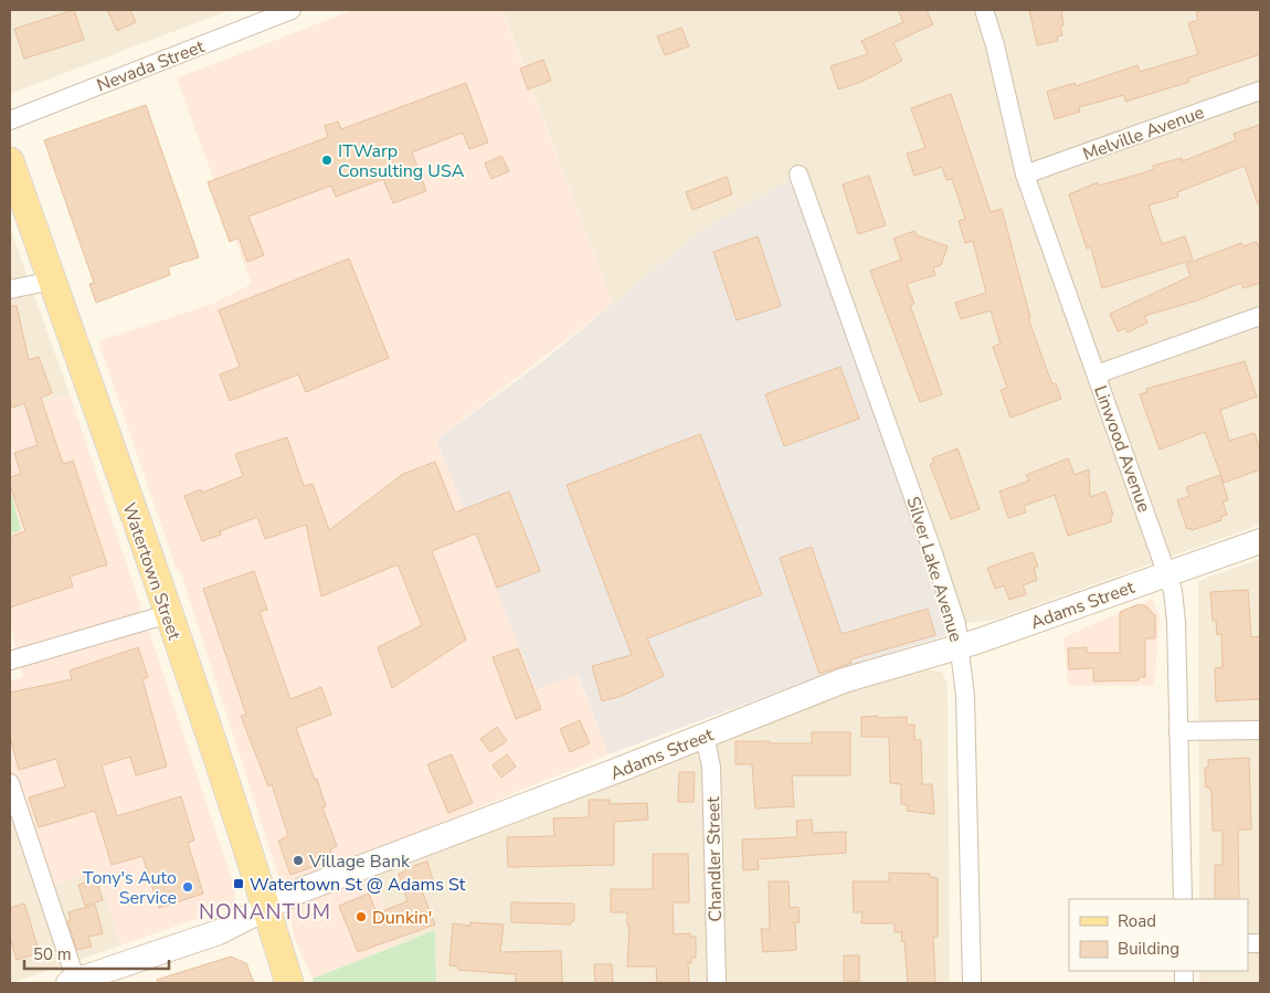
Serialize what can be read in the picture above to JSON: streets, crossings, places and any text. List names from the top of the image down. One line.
{"streets":{"main road":["Watertown Street"],"street":["Nevada Street","Melville Avenue","Linwood Avenue","Silver Lake Avenue","Adams Street","Chandler Street"]},"crossings":[["Melville Avenue","Linwood Avenue"],["Linwood Avenue","Adams Street"],["Silver Lake Avenue","Adams Street"],["Watertown Street","Adams Street"],["Adams Street","Chandler Street"]],"districts":["NONANTUM"],"places":{"other":["ITWarp Consulting USA","Village Bank","Tony's Auto Service","Dunkin'"],"transit":["Watertown St @ Adams St"]},"legend":["Road","Building"],"scale_bar":"50 m"}
